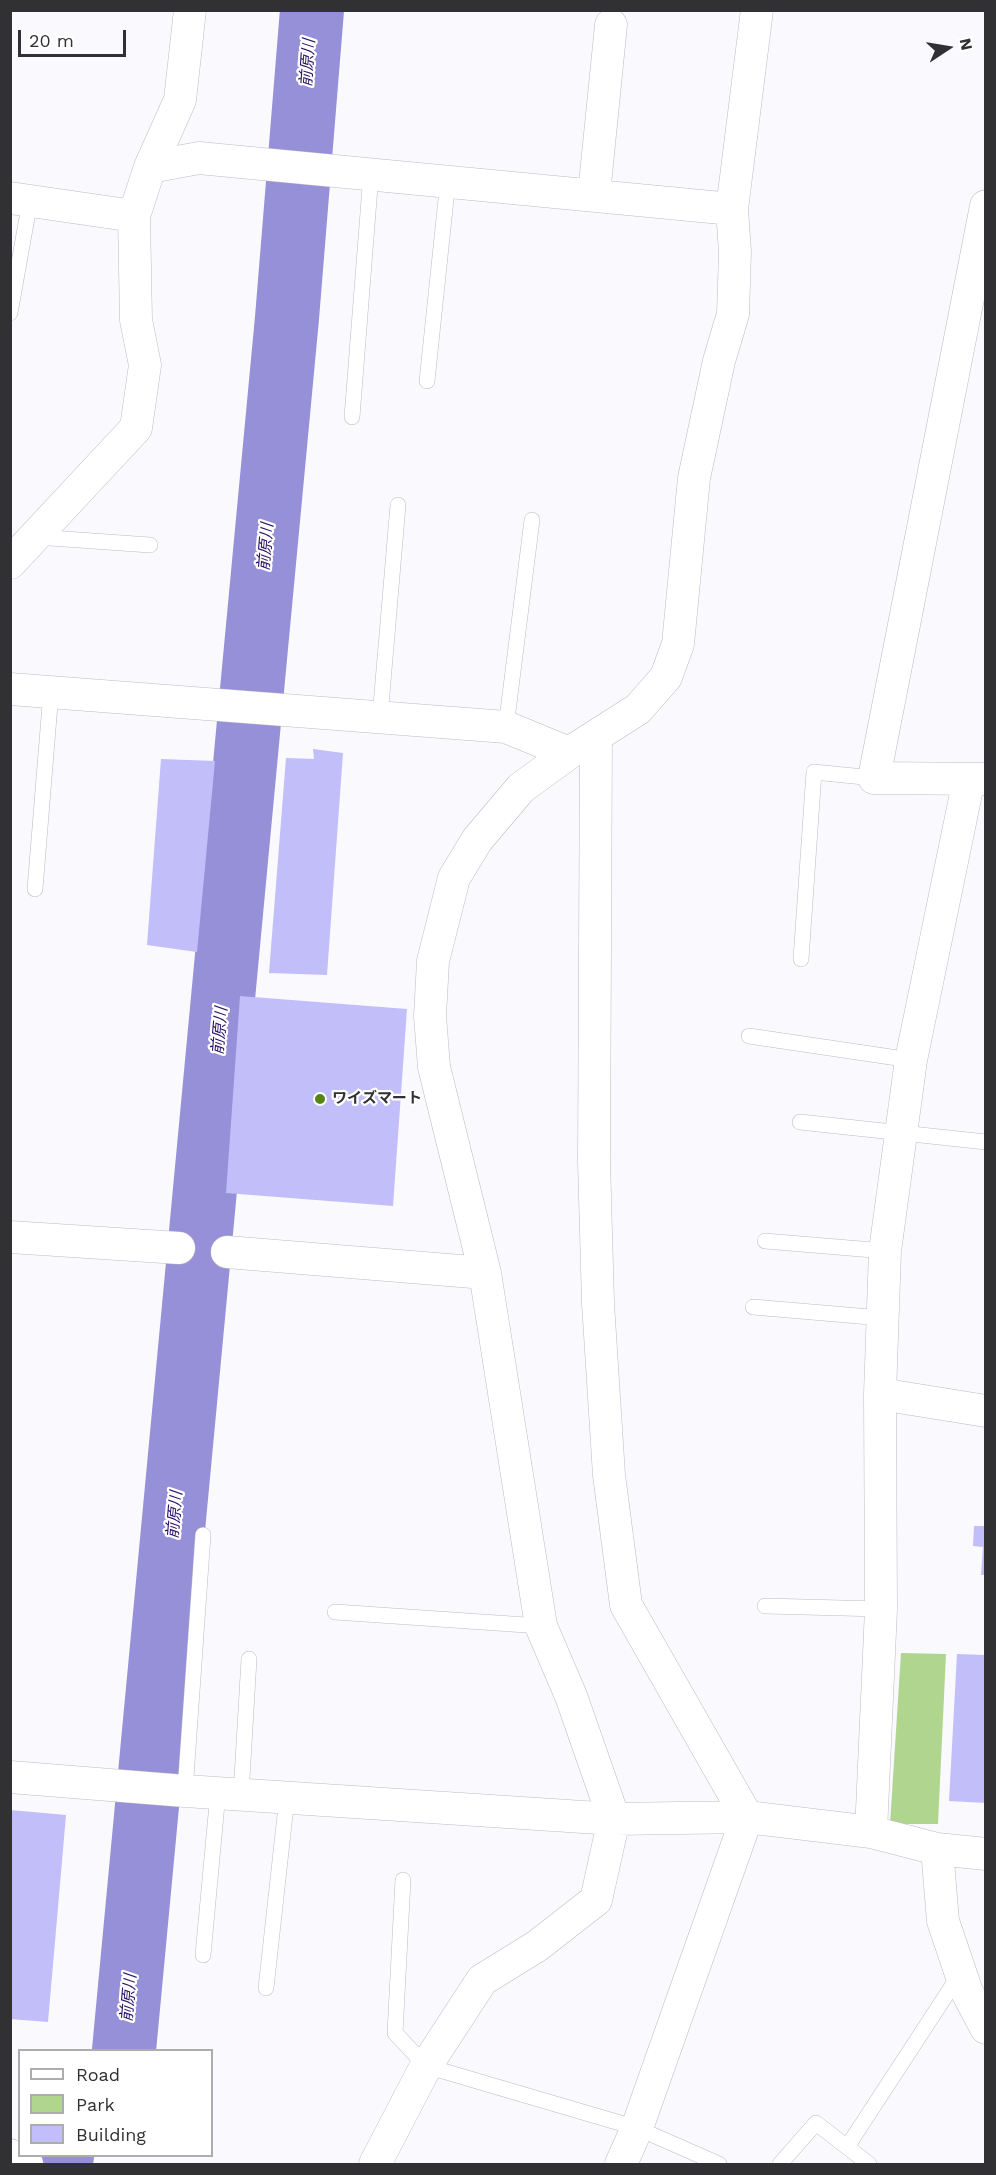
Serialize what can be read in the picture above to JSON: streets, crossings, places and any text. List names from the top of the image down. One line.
{"water":["前原川"],"places":["ワイズマート"],"legend":["Road","Park","Building"],"scale_bar":"20 m","north":"right"}
